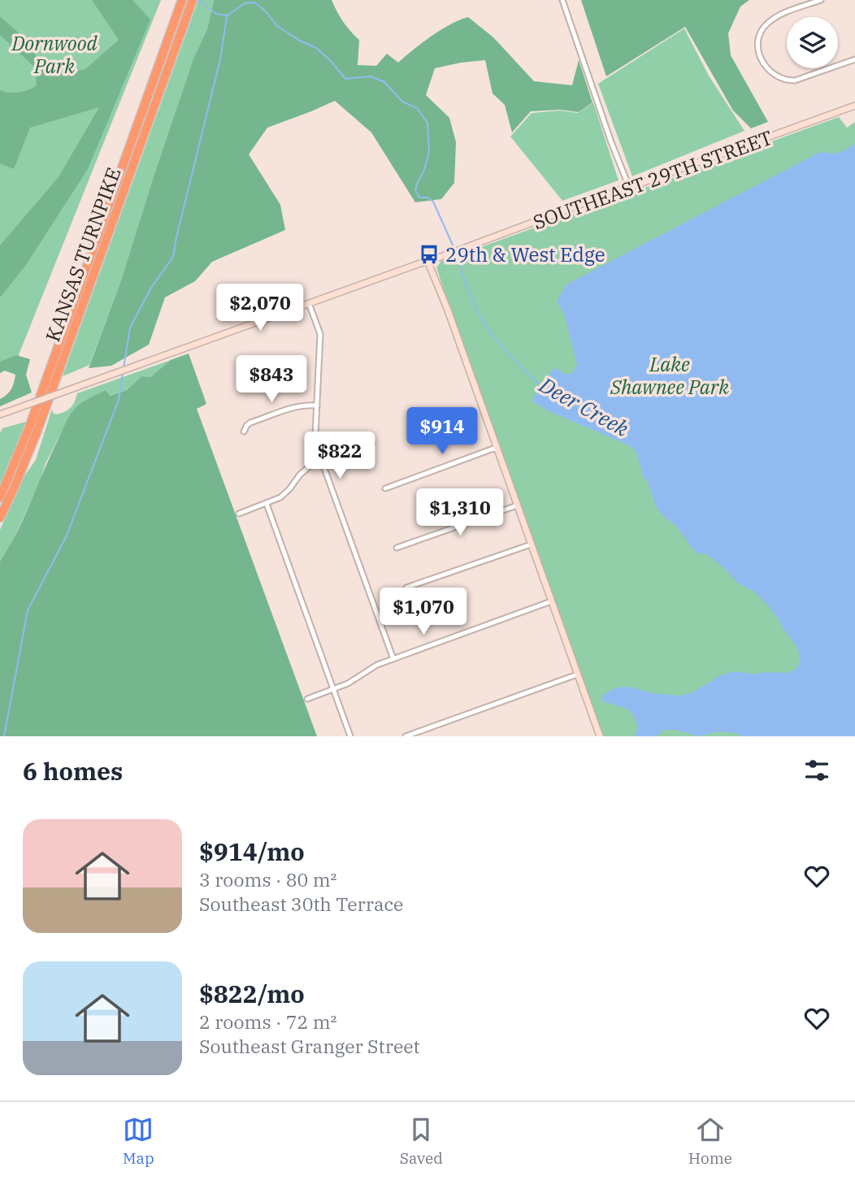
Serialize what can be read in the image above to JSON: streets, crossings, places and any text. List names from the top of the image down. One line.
{"streets":{"highway":["KANSAS TURNPIKE"],"main road":["SOUTHEAST 29TH STREET"]},"water":["Deer Creek"],"parks":["Dornwood Park","Lake Shawnee Park"],"places":{"bus stop":["29th & West Edge"]},"page":{"price":["$2,070","$843","$914","$822","$1,310","$1,070"],"heading":"6 homes","list":[{"name":"$914/mo","note":"3 rooms · 80 m² · Southeast 30th Terrace"},{"name":"$822/mo","note":"2 rooms · 72 m² · Southeast Granger Street"}],"tabs":["Map","Saved","Home"]}}
